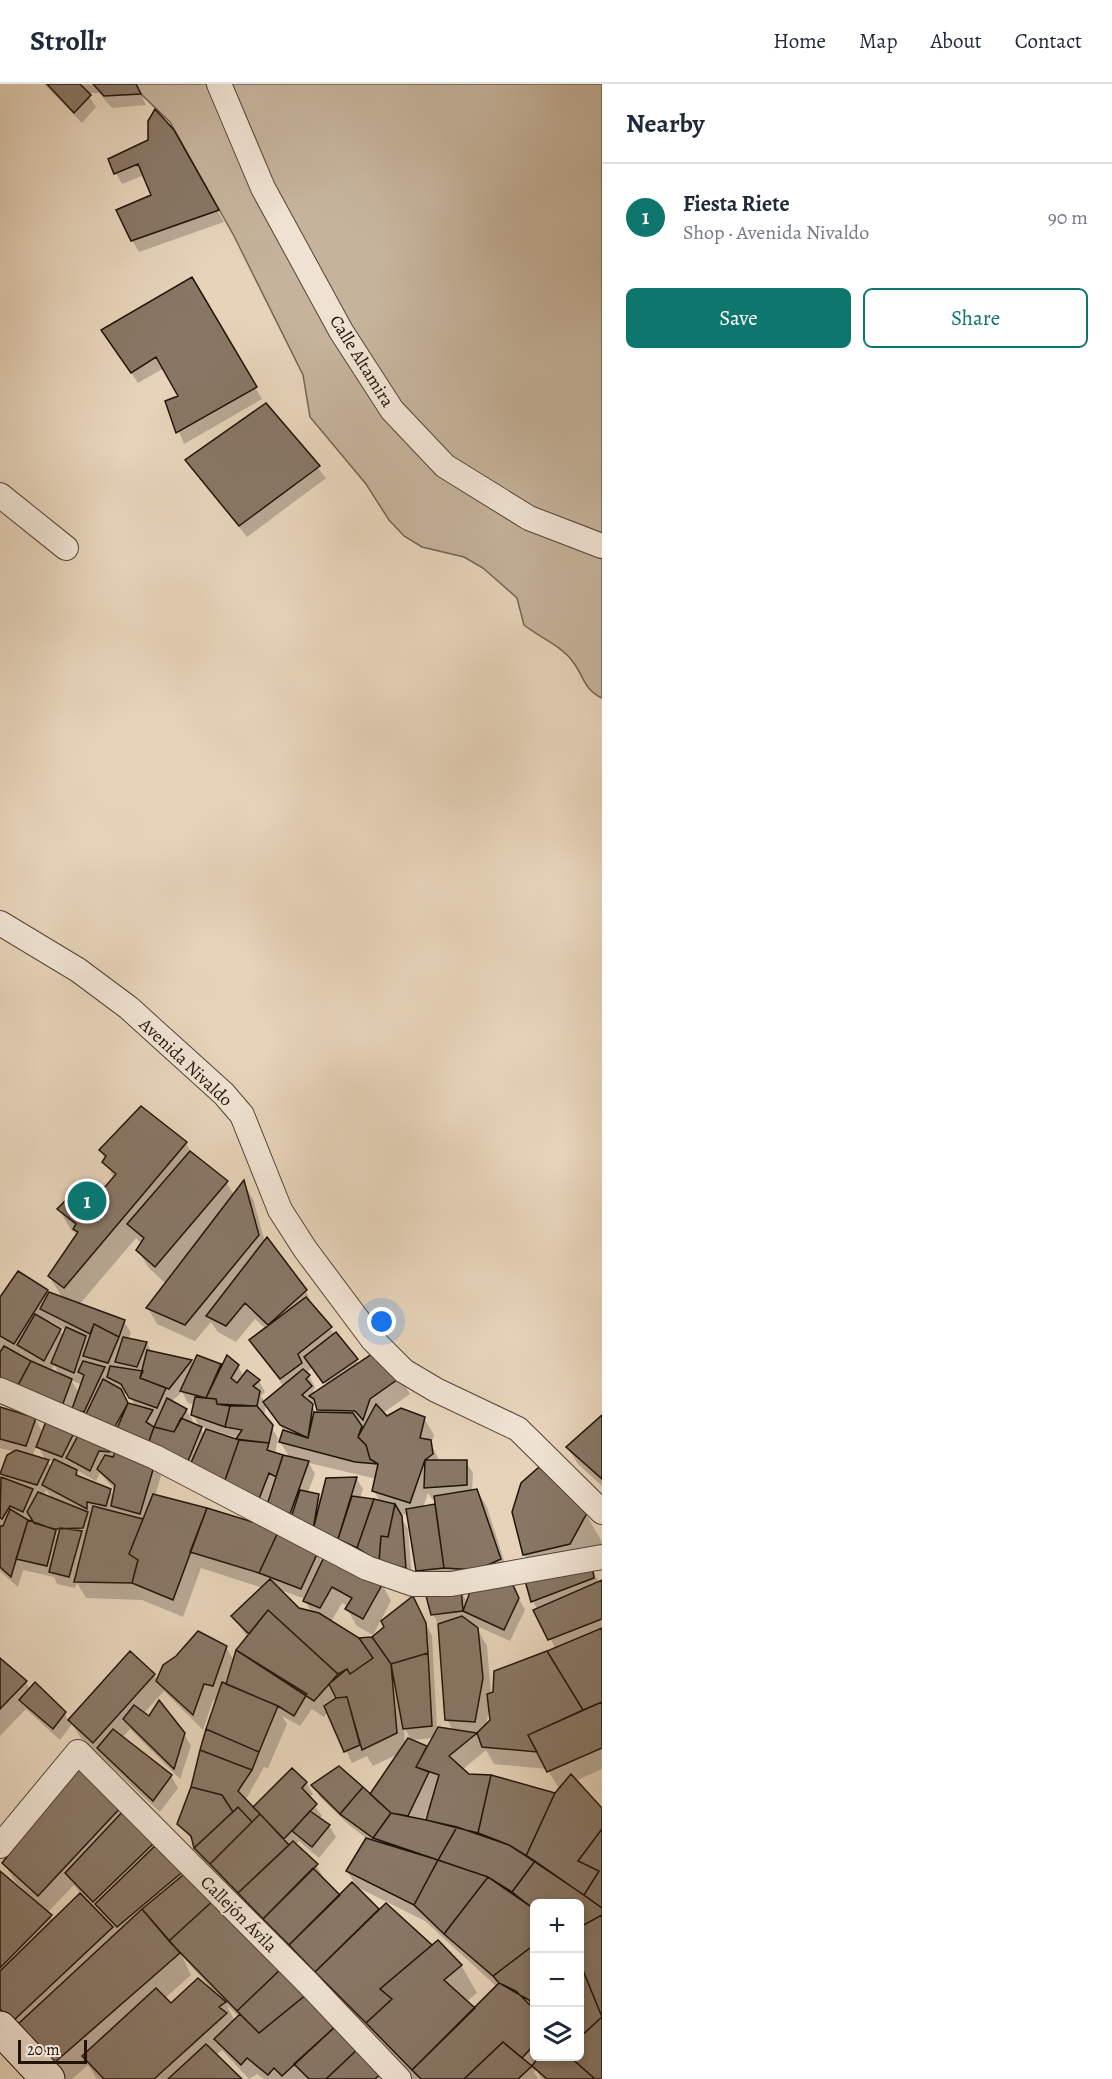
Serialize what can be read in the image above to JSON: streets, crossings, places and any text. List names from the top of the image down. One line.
{"streets":{"street":["Calle Altamira","Avenida Nivaldo","Callejón Ávila"]},"scale_bar":"20 m","page":{"header":"Strollr","nav":["Home","Map","About","Contact"],"heading":"Nearby","list":[{"mark":"1","name":"Fiesta Riete","note":"Shop · Avenida Nivaldo","value":"90 m"}],"buttons":["Save","Share"],"pins":"1","map_buttons":["+","−"],"scale":"20 m"}}
